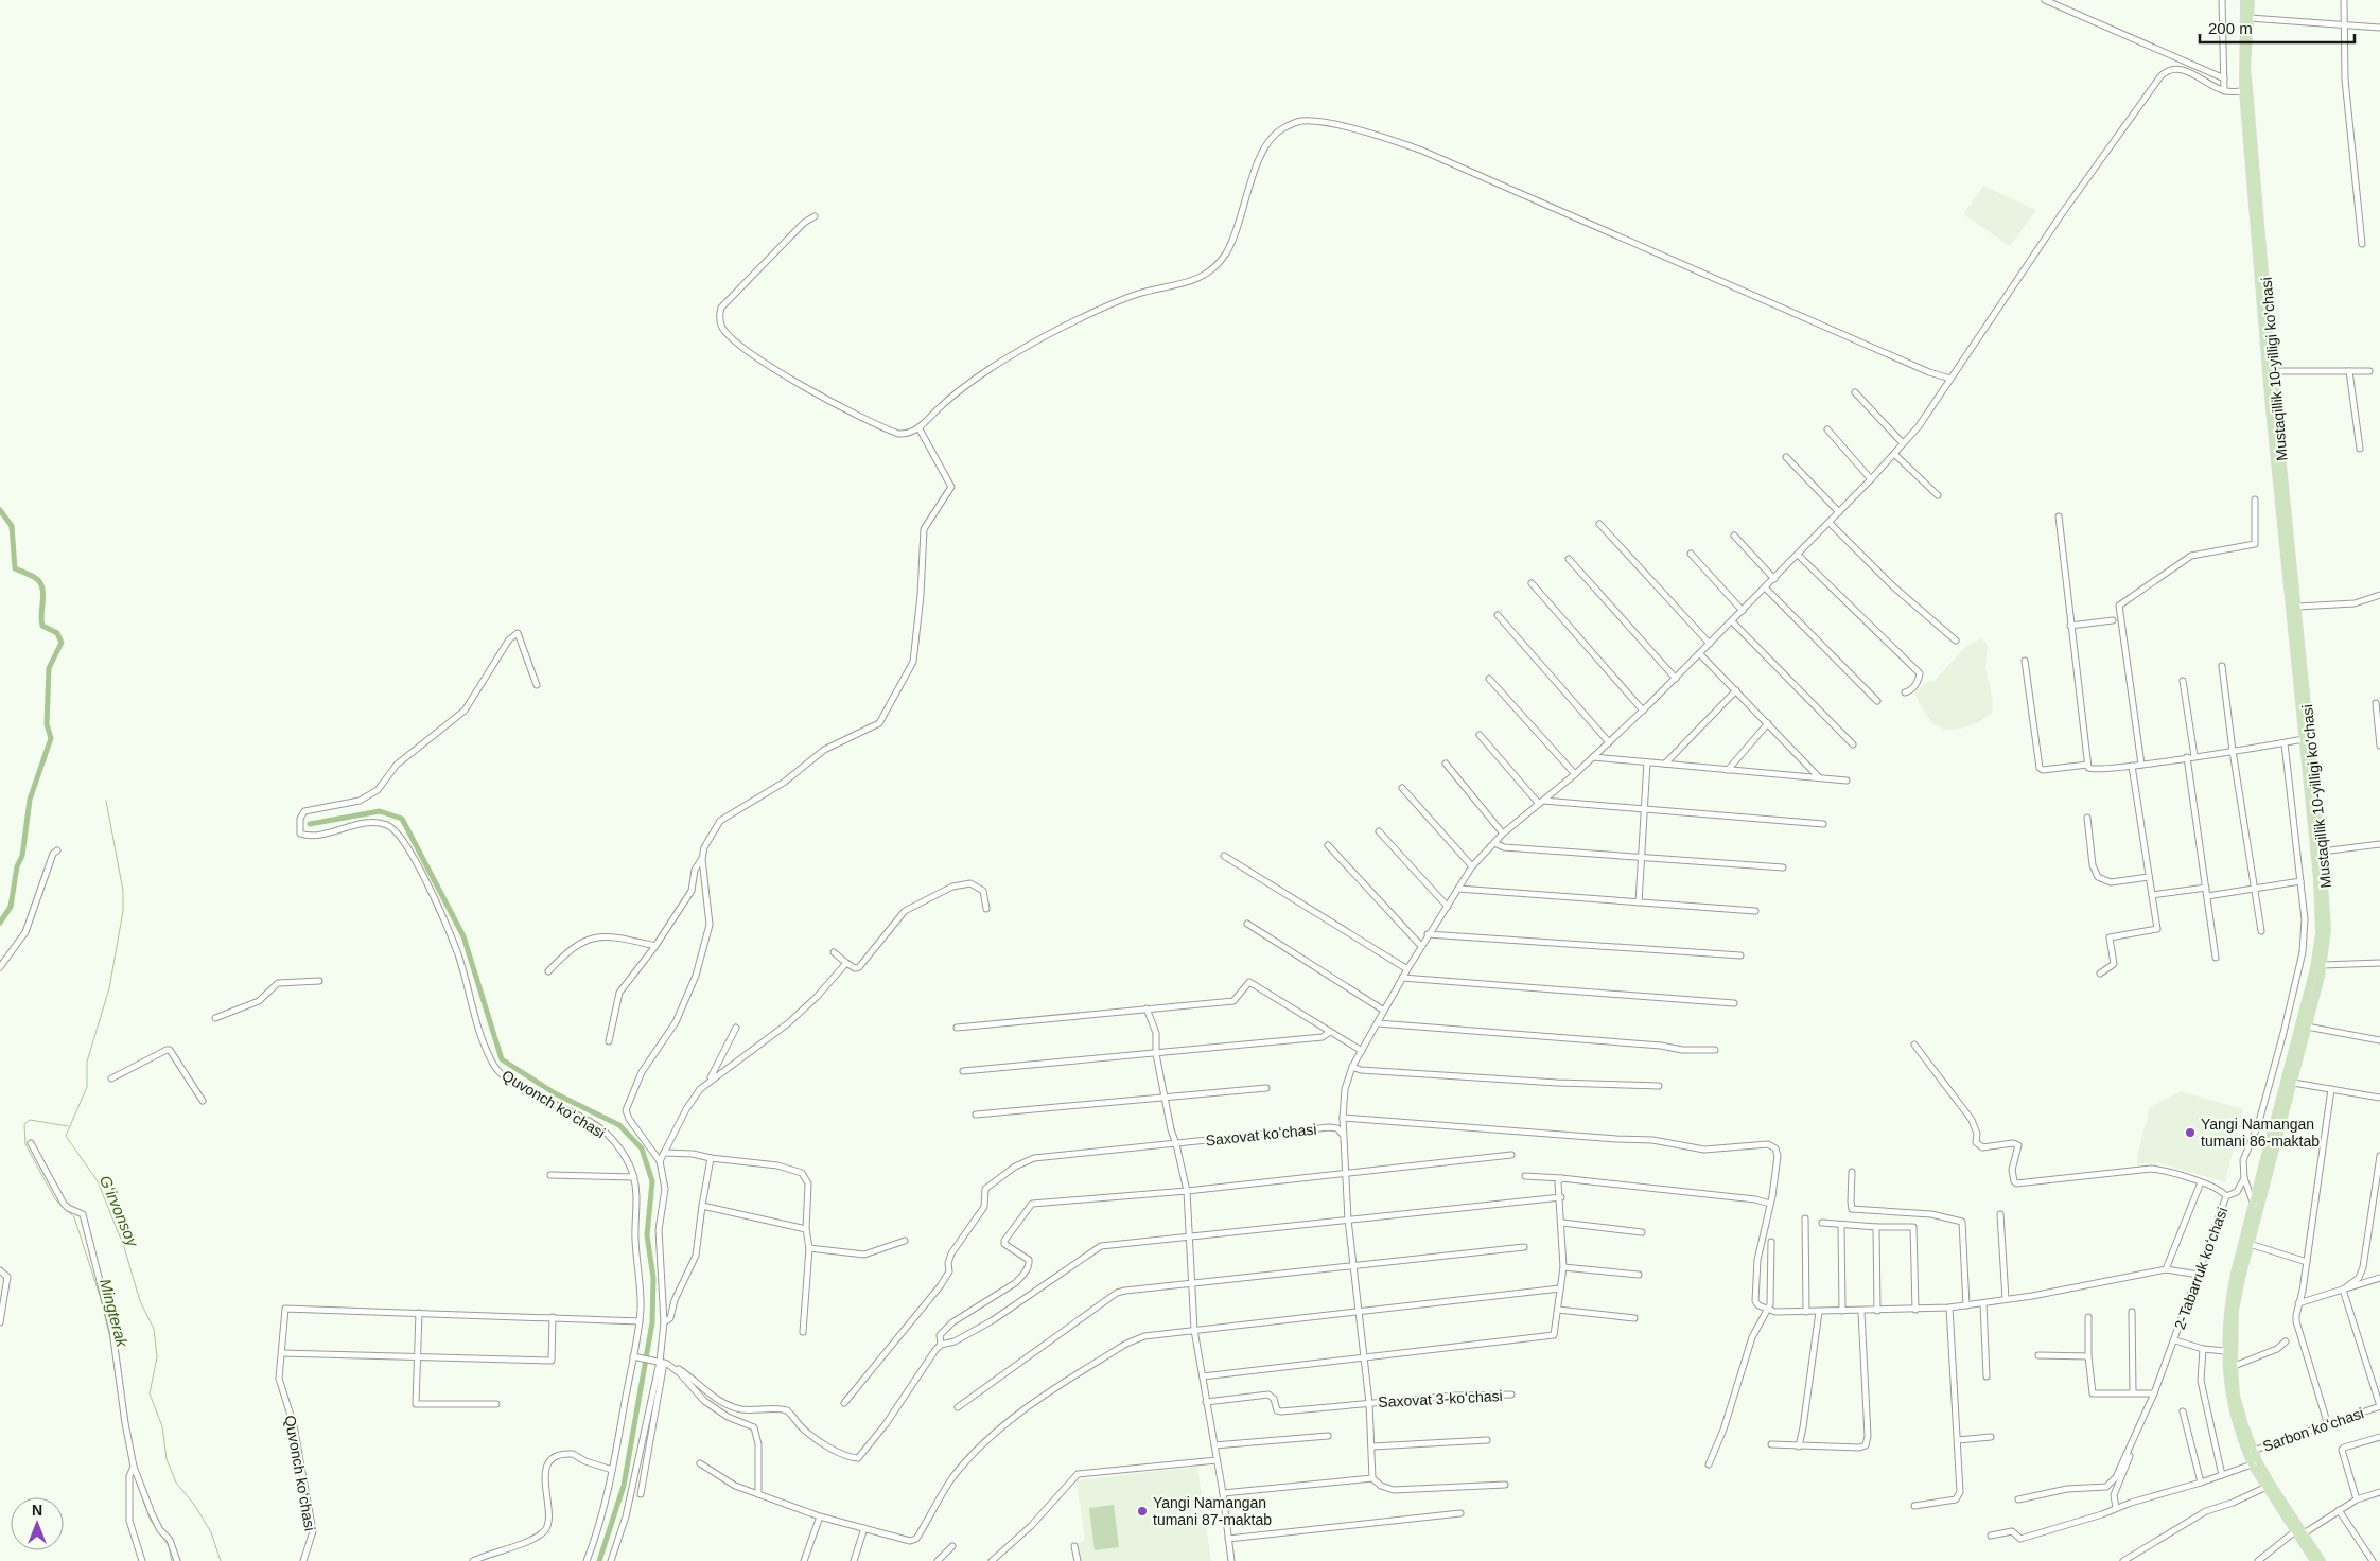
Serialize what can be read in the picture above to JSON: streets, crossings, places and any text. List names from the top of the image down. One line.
{"streets":{"main road":["Mustaqillik 10-yilligi ko'chasi"],"street":["Quvonch koʻchasi","Saxovat koʻchasi","2-Tabarruk koʻchasi","Saxovat 3-koʻchasi","Sarbon koʻchasi"]},"crossings":[["Mustaqillik 10-yilligi ko'chasi","2-Tabarruk koʻchasi"],["Mustaqillik 10-yilligi ko'chasi","Sarbon koʻchasi"]],"water":["G‘irvonsoy","Mingterak"],"places":["Yangi Namangan tumani 86-maktab","Yangi Namangan tumani 87-maktab"],"scale_bar":"200 m","north":"top"}
